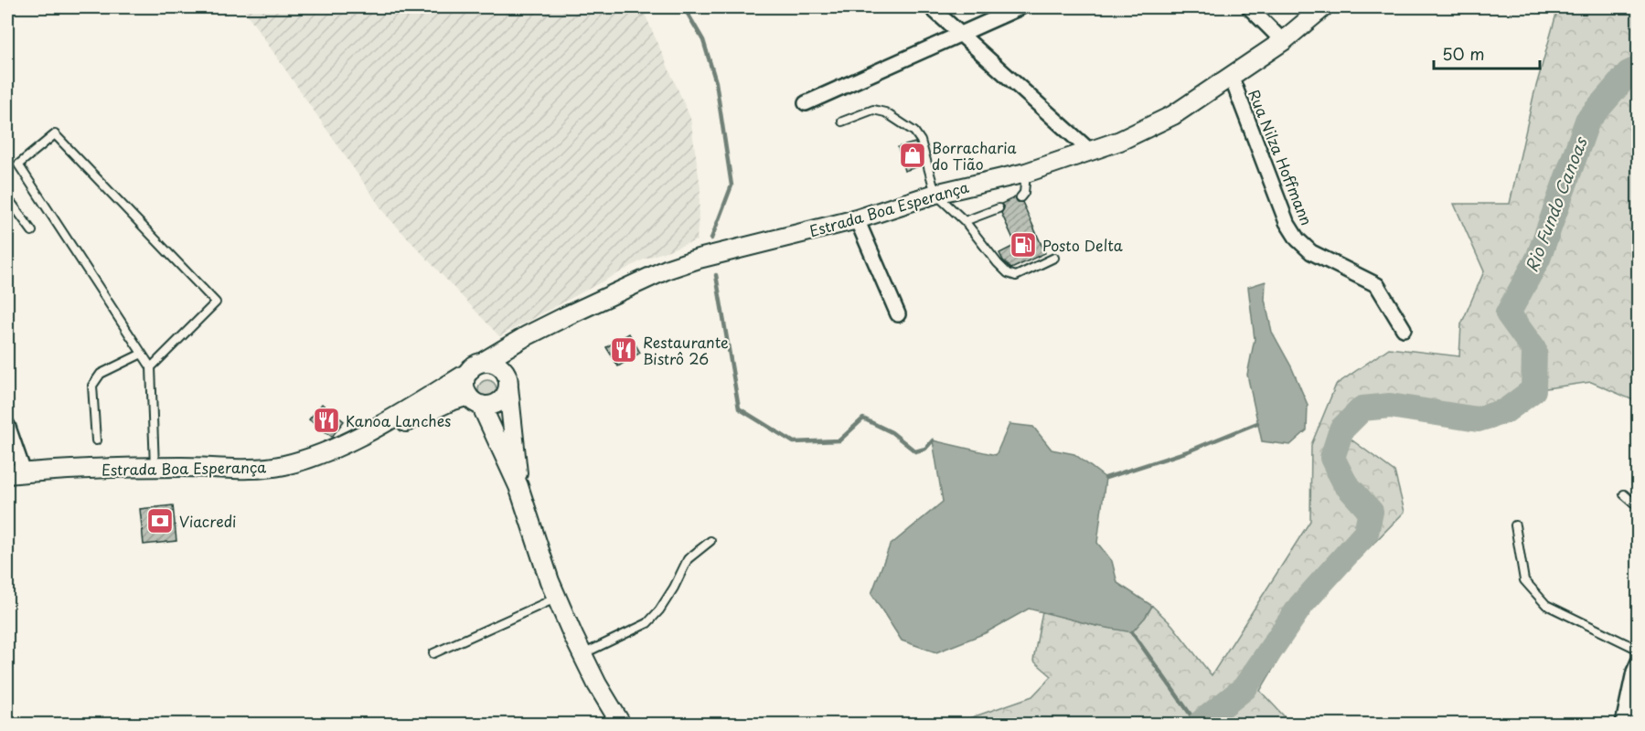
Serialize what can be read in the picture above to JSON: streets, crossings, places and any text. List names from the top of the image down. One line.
{"streets":{"street":["Rua Nilza Hoffmann","Estrada Boa Esperança"]},"crossings":[["Rua Nilza Hoffmann","Estrada Boa Esperança"]],"water":["Rio Fundo Canoas"],"places":{"shop":["Borracharia do Tião"],"fuel station":["Posto Delta"],"restaurant":["Restaurante Bistrô 26","Kanoa Lanches"],"bank":["Viacredi"]},"scale_bar":"50 m"}
